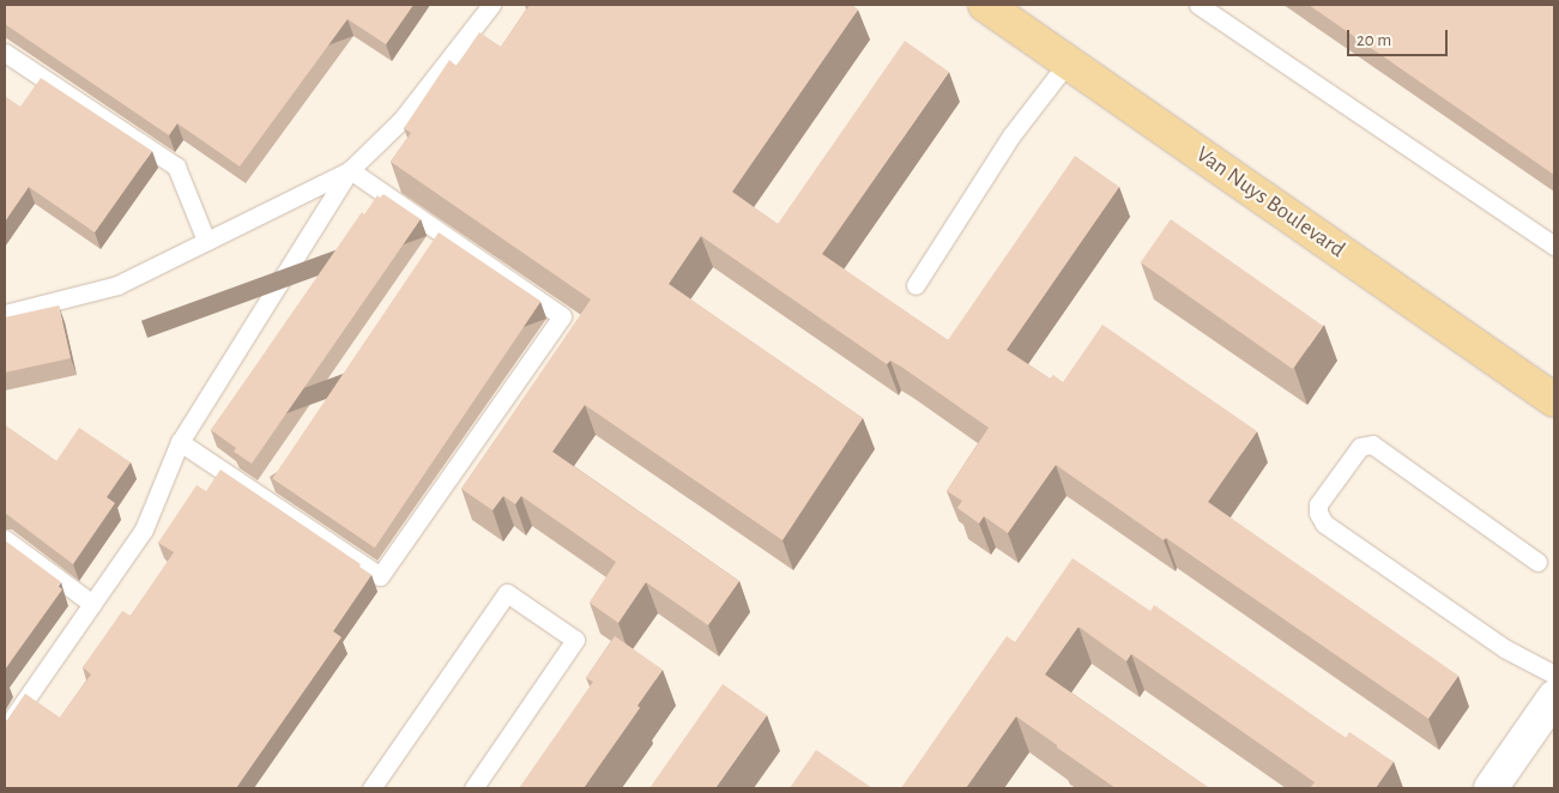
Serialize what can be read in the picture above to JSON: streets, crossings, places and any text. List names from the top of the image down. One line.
{"streets":{"main road":["Van Nuys Boulevard"]},"scale_bar":"20 m"}
